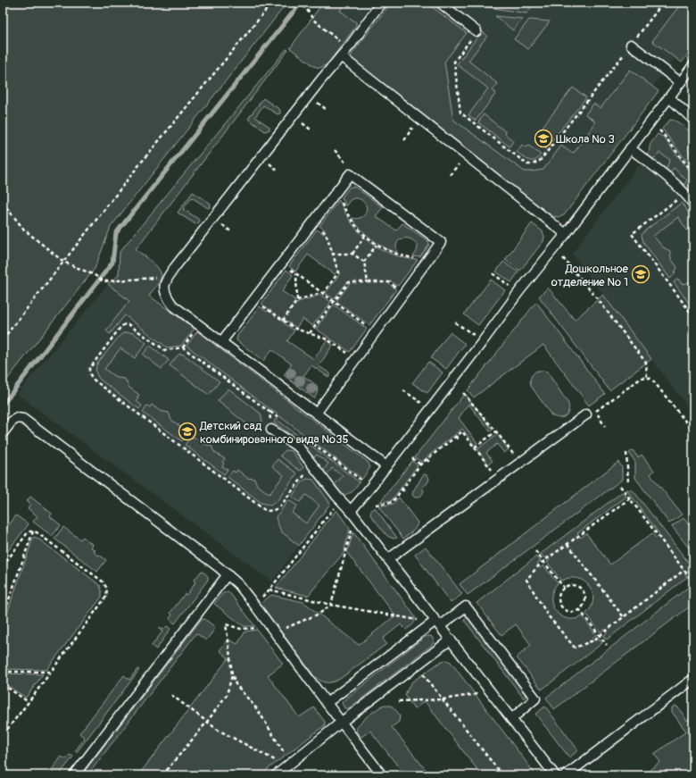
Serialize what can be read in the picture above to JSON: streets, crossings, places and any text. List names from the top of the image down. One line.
{"places":{"school or university":["Школа № 3","Дошкольное отделение № 1","Детский сад комбинированного вида №35"]}}
